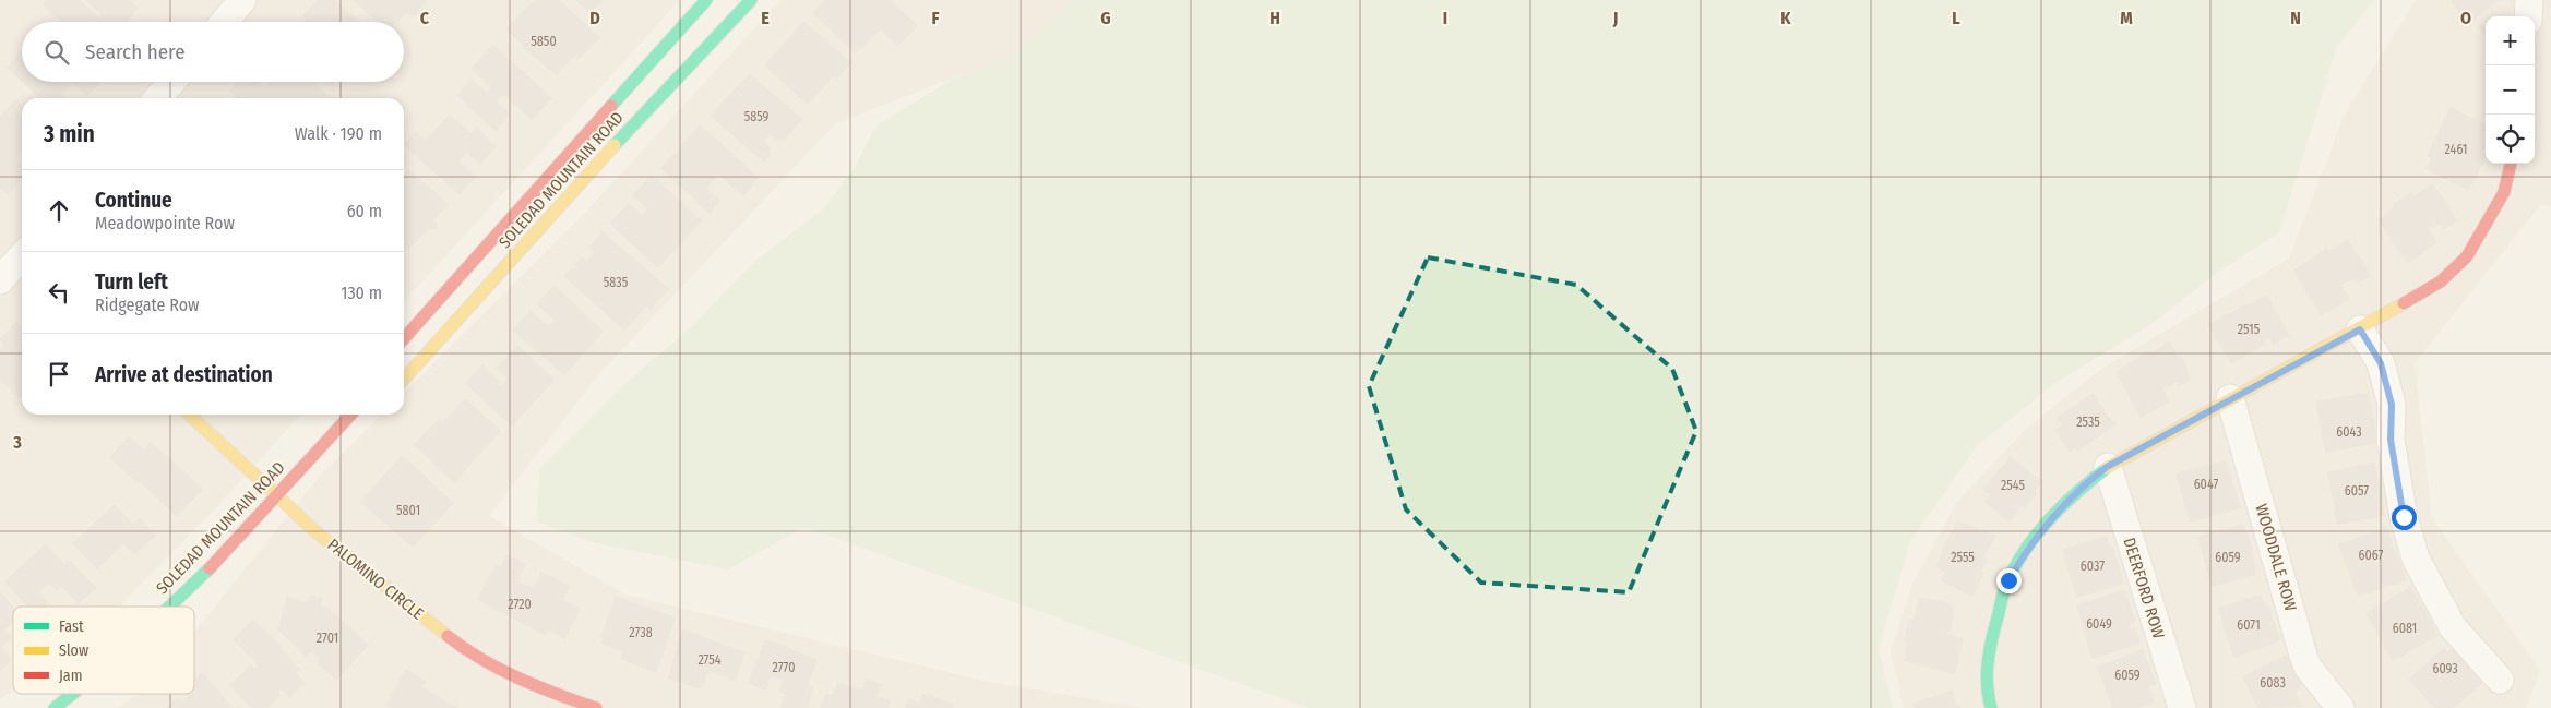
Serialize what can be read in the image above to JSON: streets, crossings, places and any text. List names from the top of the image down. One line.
{"streets":{"main road":["SOLEDAD MOUNTAIN ROAD","PALOMINO CIRCLE"],"street":["WOODDALE ROW","DEERFORD ROW"]},"crossings":[["SOLEDAD MOUNTAIN ROAD","PALOMINO CIRCLE"]],"house_numbers":["5850","5859","2461","5835","2515","2535","6043","6047","2545","6057","5801","6067","2555","6059","6037","2720","6049","6071","6081","2738","2701","2754","2770","6093","6059","6083"],"legend":["Fast","Slow","Jam"],"page":{"map_buttons":["+","−"],"search":"Search here","heading":["3 min","Walk · 190 m"],"list":[["Continue","Meadowpointe Row","60 m"],["Turn left","Ridgegate Row","130 m"],"Arrive at destination"]},"grid":{"columns":["C","D","E","F","G","H","I","J","K","L","M","N","O"],"rows":["3"]}}
